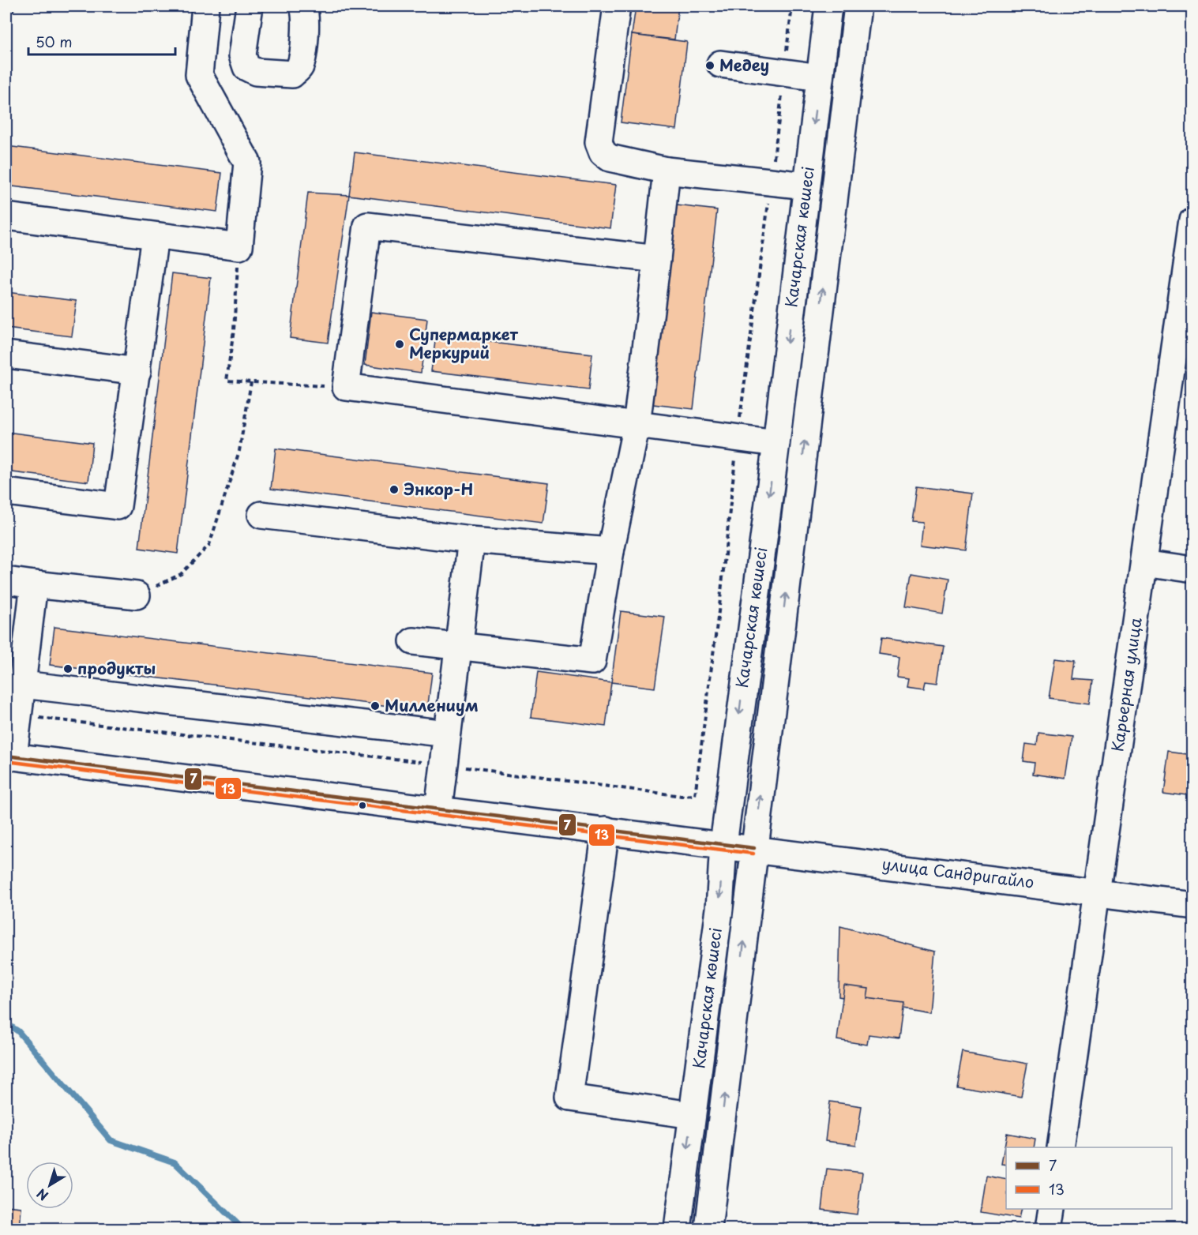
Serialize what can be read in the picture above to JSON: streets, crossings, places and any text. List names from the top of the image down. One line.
{"streets":{"main road":["Качарская көшесі","Карьерная улица","улица Сандригайло"]},"crossings":[["Качарская көшесі","улица Сандригайло"],["Карьерная улица","улица Сандригайло"]],"places":["Медеу","Супермаркет Меркурий","Энкор-Н","продукты","Миллениум"],"lines":["transit line 7","transit line 13"],"legend":["7","13"],"scale_bar":"50 m","north":"bottom left"}
